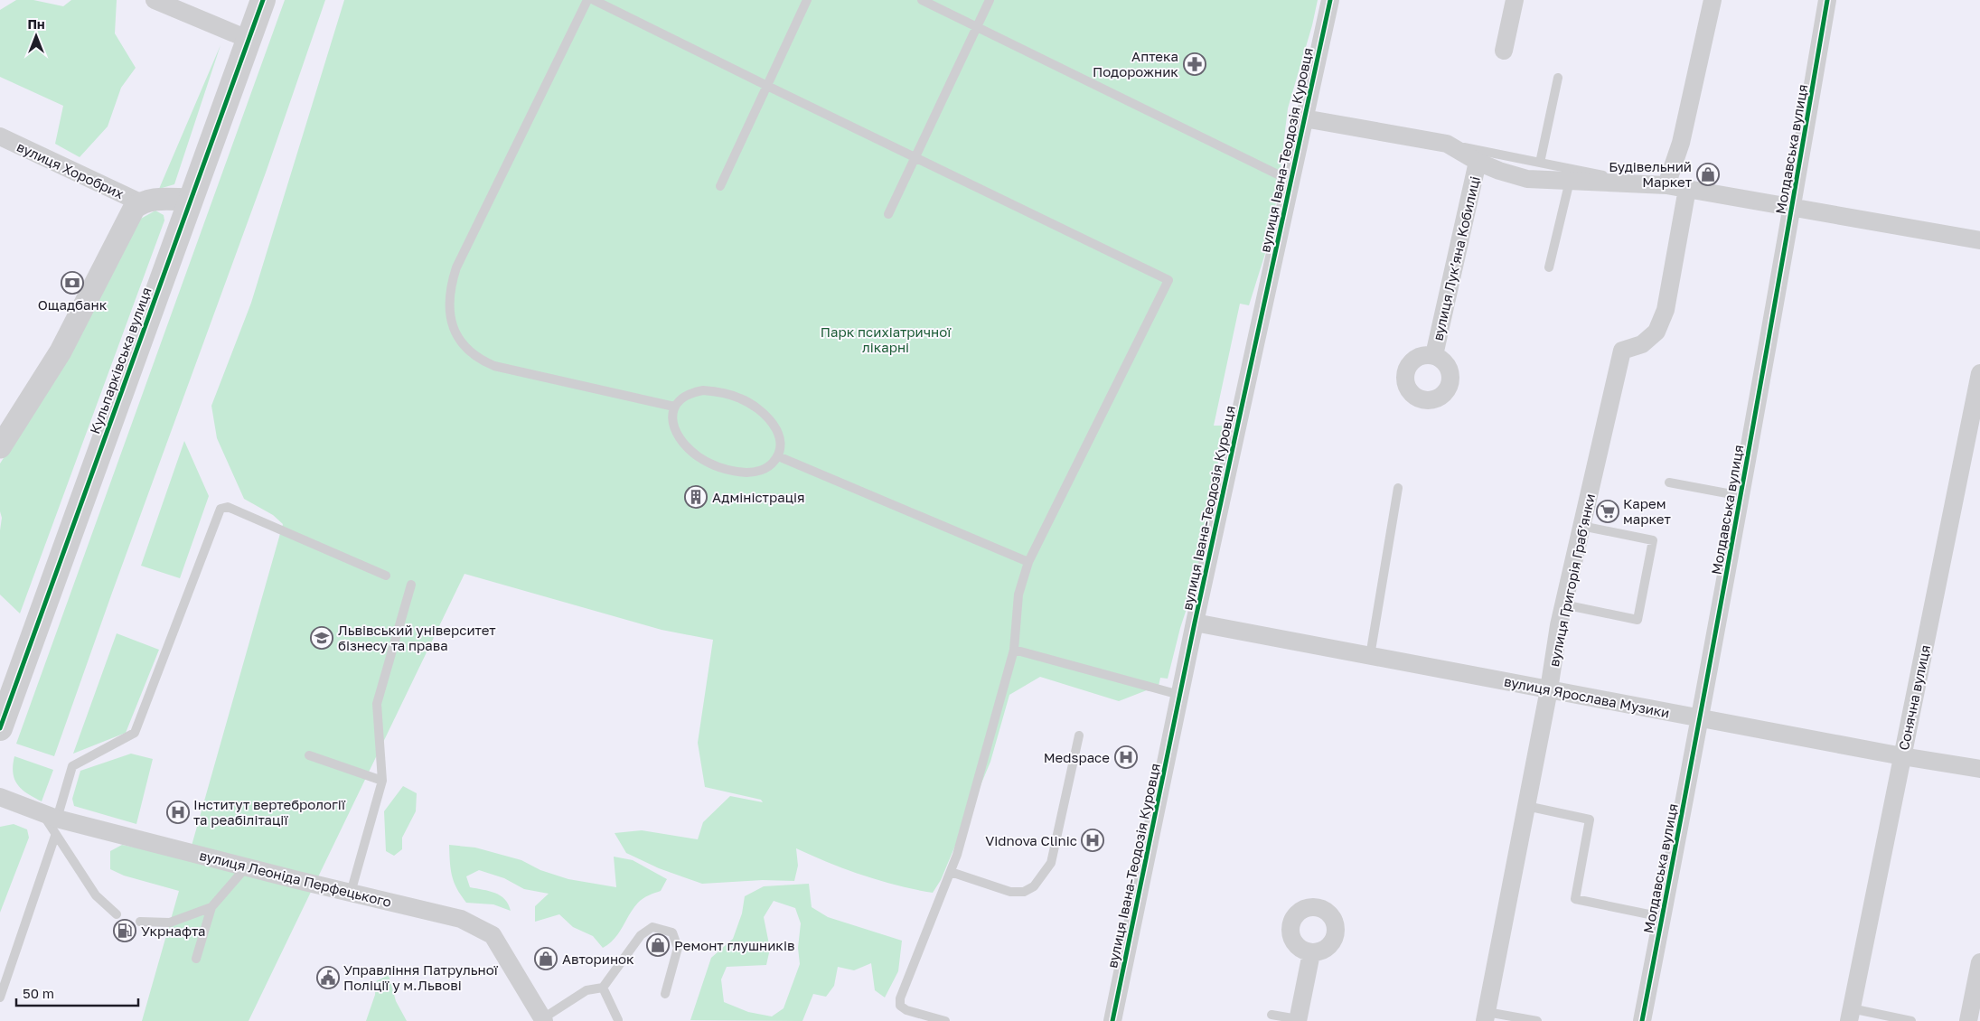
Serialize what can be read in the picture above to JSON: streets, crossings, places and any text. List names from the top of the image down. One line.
{"streets":{"main road":["Кульпарківська вулиця"],"street":["Молдавська вулиця","вулиця Івана-Теодозія Куровця","вулиця Хоробрих","вулиця Лукʼяна Кобилиці","вулиця Григорія Грабʼянки","вулиця Ярослава Музики","Сонячна вулиця","вулиця Леоніда Перфецького"]},"crossings":[["Молдавська вулиця","вулиця Лукʼяна Кобилиці"],["Молдавська вулиця","вулиця Ярослава Музики"],["вулиця Івана-Теодозія Куровця","вулиця Лукʼяна Кобилиці"],["вулиця Івана-Теодозія Куровця","вулиця Ярослава Музики"],["вулиця Лукʼяна Кобилиці","вулиця Григорія Грабʼянки"],["вулиця Григорія Грабʼянки","вулиця Ярослава Музики"],["вулиця Ярослава Музики","Сонячна вулиця"]],"parks":["Парк психіатричної лікарні"],"places":{"pharmacy":["Аптека Подорожник"],"shop":["Будівельний Маркет","Ремонт глушників","Авторинок"],"bank":["Ощадбанк"],"building":["Адміністрація"],"supermarket":["Карем маркет"],"school or university":["Львівський університет бізнесу та права"],"hospital":["Medspace","Інститут вертебрології та реабілітації","Vidnova Clinic"],"fuel station":["Укрнафта"],"public building":["Управління Патрульної Поліції у м.Львові"]},"scale_bar":"50 m","north":"top"}
